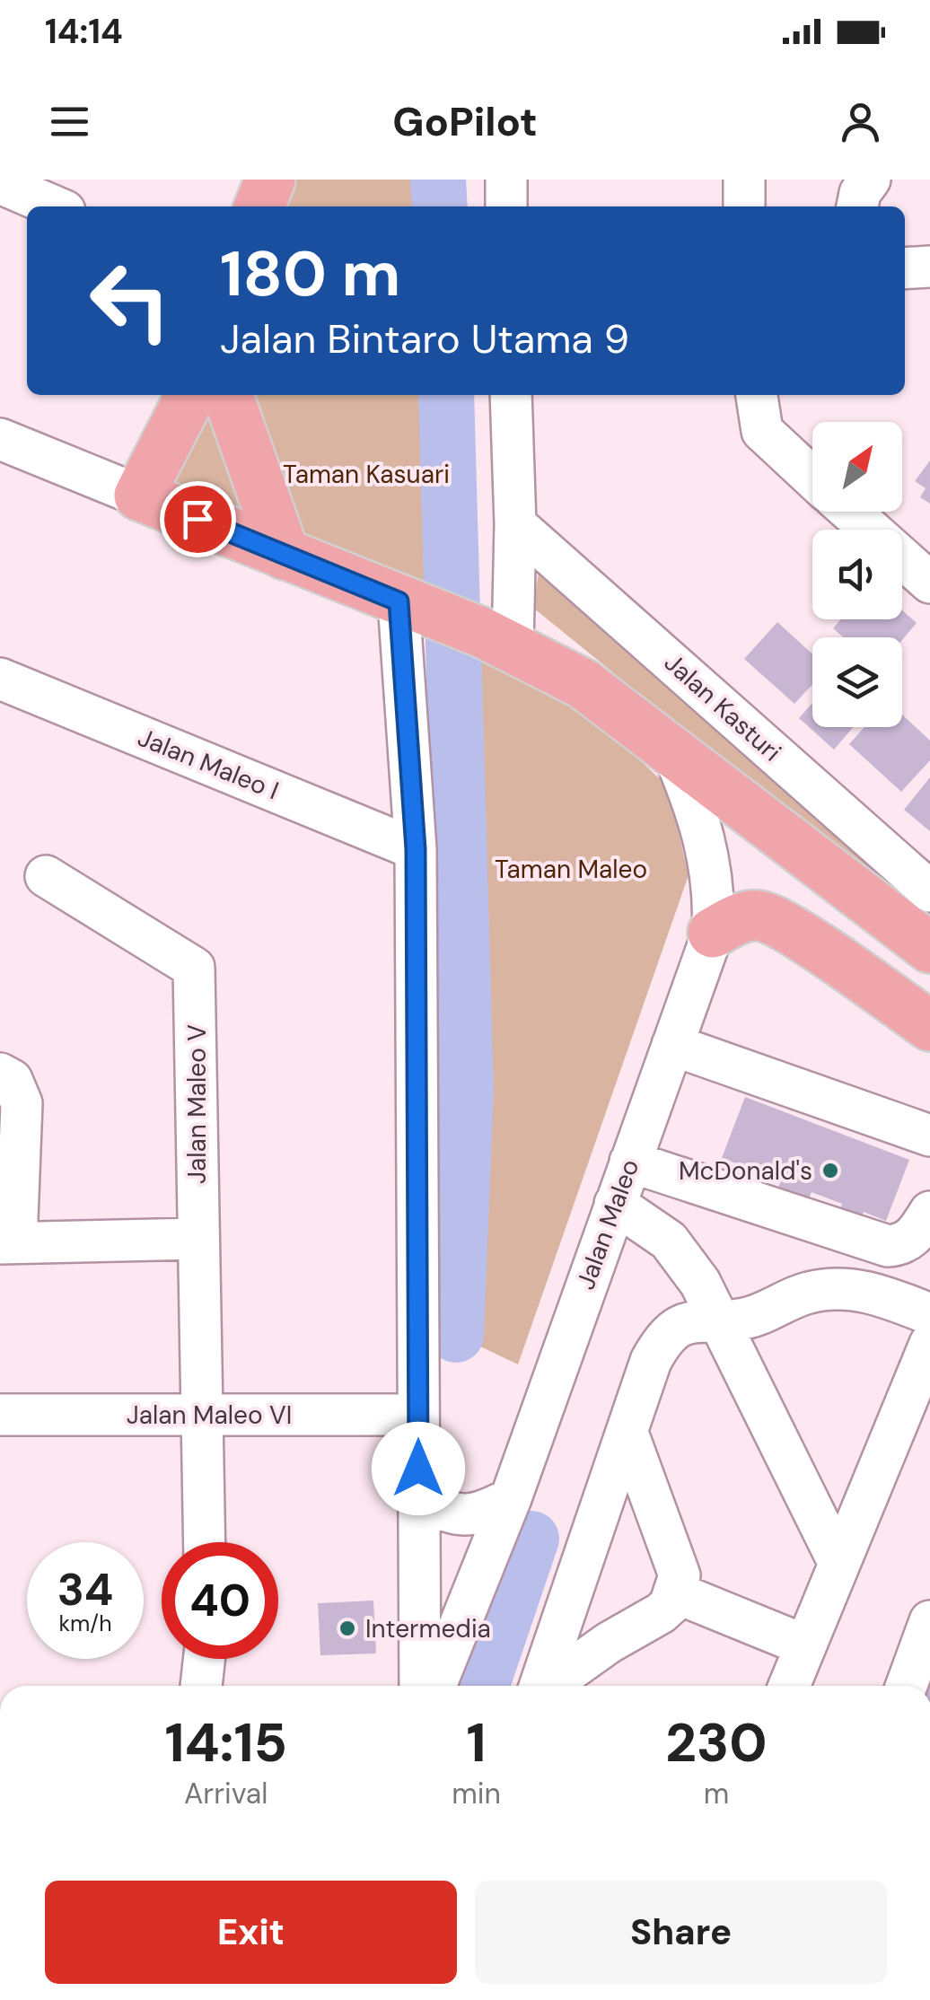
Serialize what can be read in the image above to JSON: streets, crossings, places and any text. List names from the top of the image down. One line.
{"streets":{"street":["Jalan Kasturi","Jalan Maleo I","Jalan Maleo V","Jalan Maleo","Jalan Maleo VI"]},"crossings":[["Jalan Maleo V","Jalan Maleo VI"]],"parks":["Taman Kasuari","Taman Maleo"],"places":["McDonald's","Intermedia"],"north":"top right","page":{"status":"14:14","header":"GoPilot","turn":["180 m","Jalan Bintaro Utama 9"],"speed":"34 km/h","limit":"40","eta":["14:15","Arrival","1","min","230","m"],"buttons":["Exit","Share"]}}
